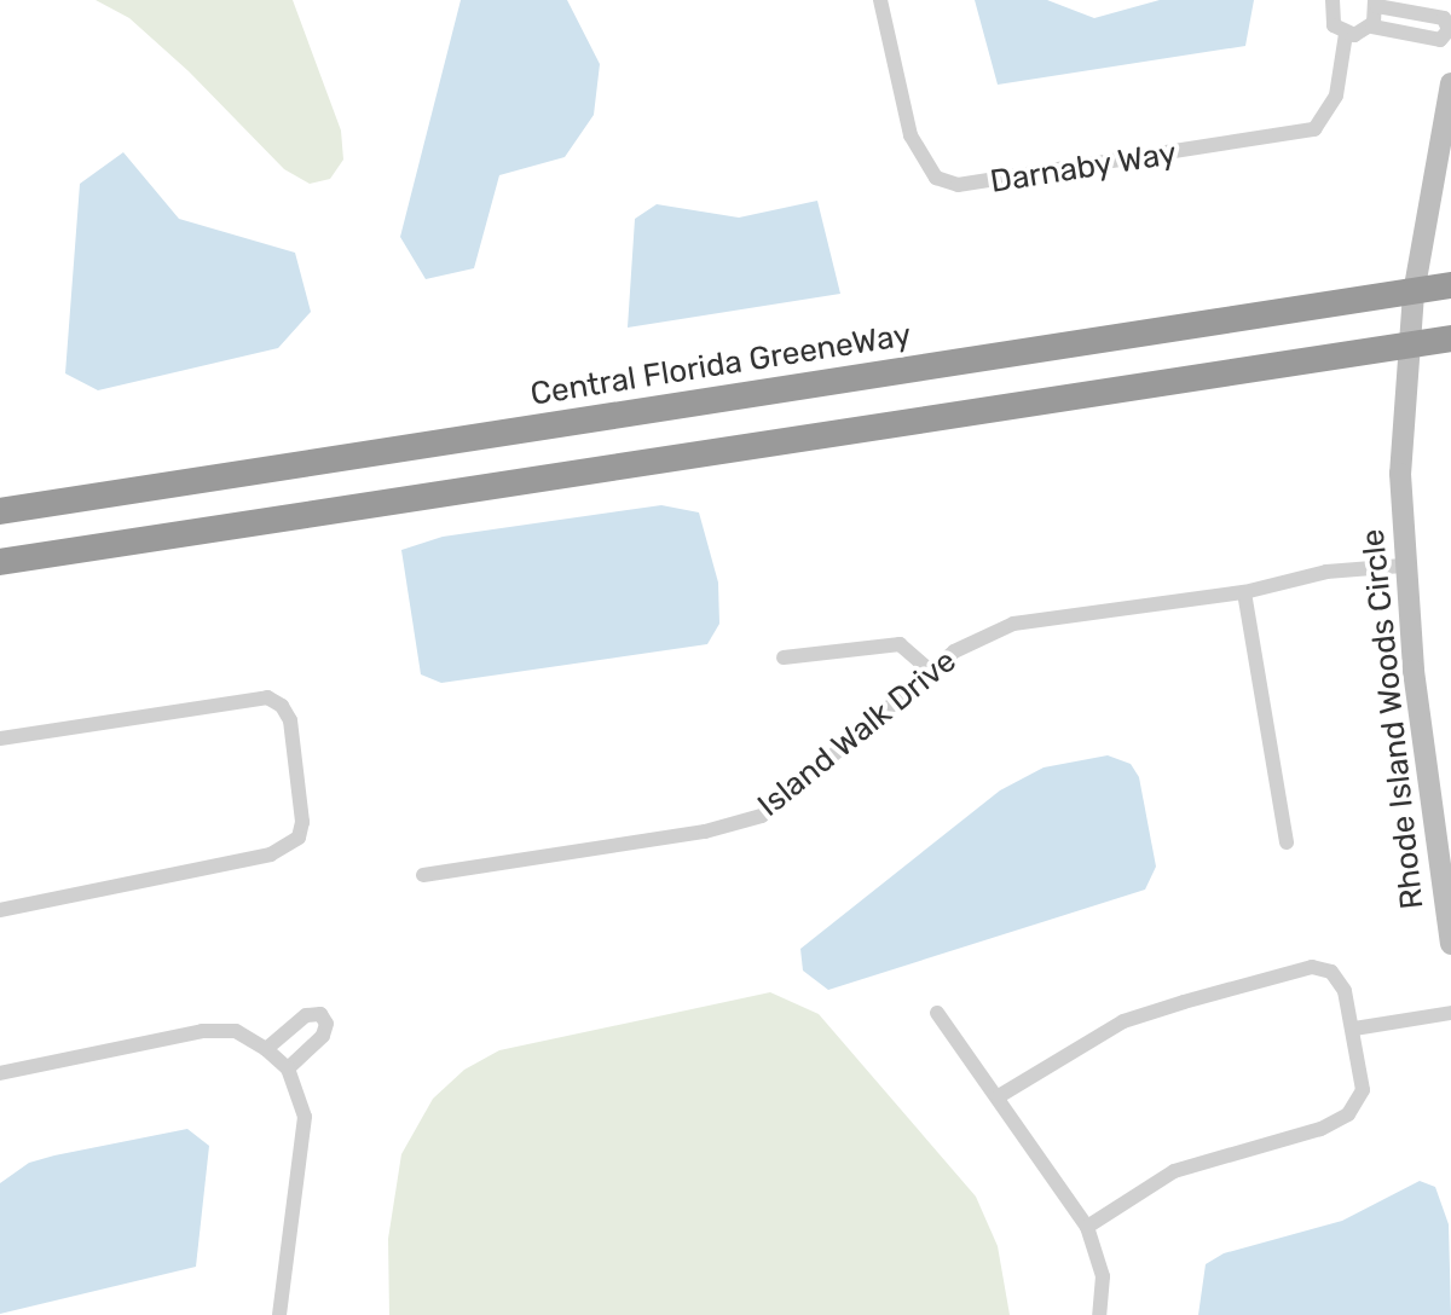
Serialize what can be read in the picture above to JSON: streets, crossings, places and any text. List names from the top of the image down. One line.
{"streets":{"highway":["Central Florida GreeneWay"],"street":["Darnaby Way","Rhode Island Woods Circle","Island Walk Drive"]},"crossings":[["Rhode Island Woods Circle","Island Walk Drive"]]}
